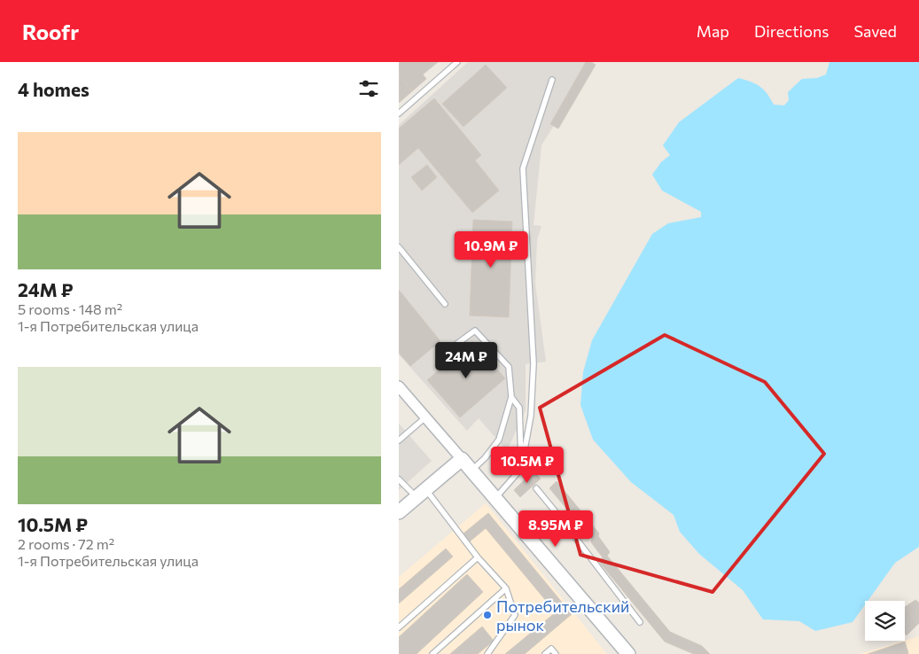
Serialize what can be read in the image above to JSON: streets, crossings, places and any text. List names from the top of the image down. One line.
{"places":["Потребительский рынок"],"page":{"header":"Roofr","nav":["Map","Directions","Saved"],"heading":"4 homes","list":[{"name":"24M ₽","note":"5 rooms · 148 m² · 1-я Потребительская улица"},{"name":"10.5M ₽","note":"2 rooms · 72 m² · 1-я Потребительская улица"}],"price":["10.9M ₽","24M ₽","10.5M ₽","8.95M ₽"]}}
